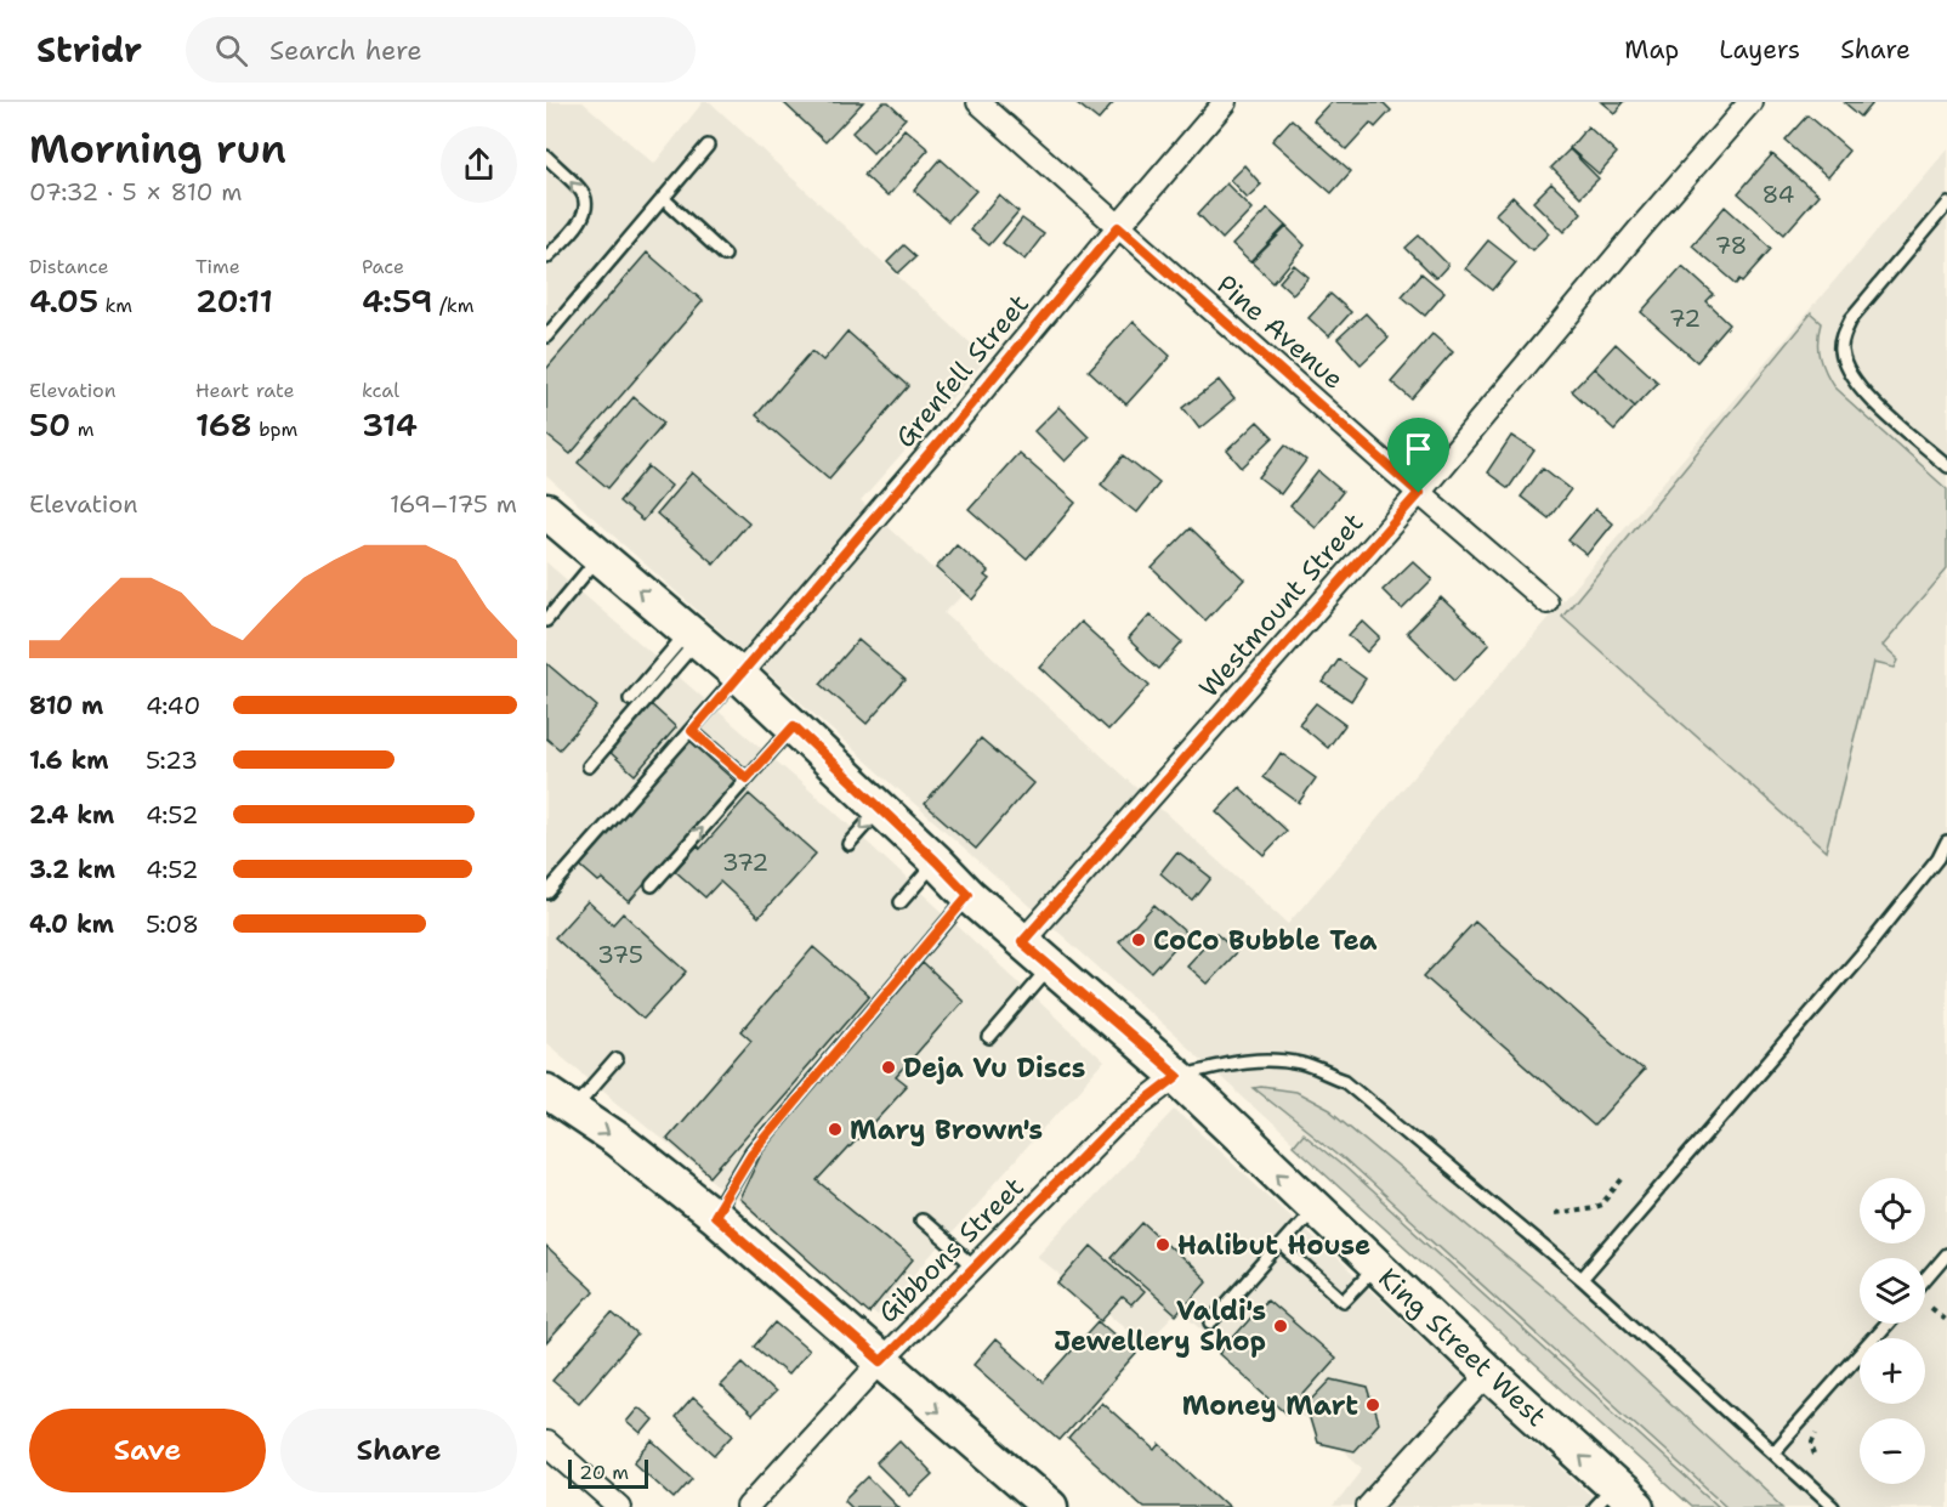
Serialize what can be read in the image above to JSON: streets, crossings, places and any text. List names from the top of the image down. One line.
{"streets":{"main road":["King Street West"],"street":["Pine Avenue","Grenfell Street","Westmount Street","Gibbons Street"]},"crossings":[["Pine Avenue","Grenfell Street"],["Pine Avenue","Westmount Street"],["Grenfell Street","King Street West"],["Westmount Street","King Street West"],["Gibbons Street","King Street West"]],"places":["CoCo Bubble Tea","Deja Vu Discs","Mary Brown's","Halibut House","Valdi's Jewellery Shop","Money Mart"],"house_numbers":["84","78","72","372","375"],"scale_bar":"20 m","page":{"header":"Stridr","search":"Search here","nav":["Map","Layers","Share"],"heading":["Morning run","07:32 · 5 × 810 m"],"stats":[["Distance","4.05 km"],["Time","20:11"],["Pace","4:59 /km"],["Elevation","50 m"],["Heart rate","168 bpm"],["kcal","314"]],"chart":["Elevation","169–175 m"],"list":[{"name":"810 m","note":"4:40"},{"name":"1.6 km","note":"5:23"},{"name":"2.4 km","note":"4:52"},{"name":"3.2 km","note":"4:52"},{"name":"4.0 km","note":"5:08"}],"map_buttons":["+","−"],"buttons":["Save","Share"],"scale":"20 m"}}
